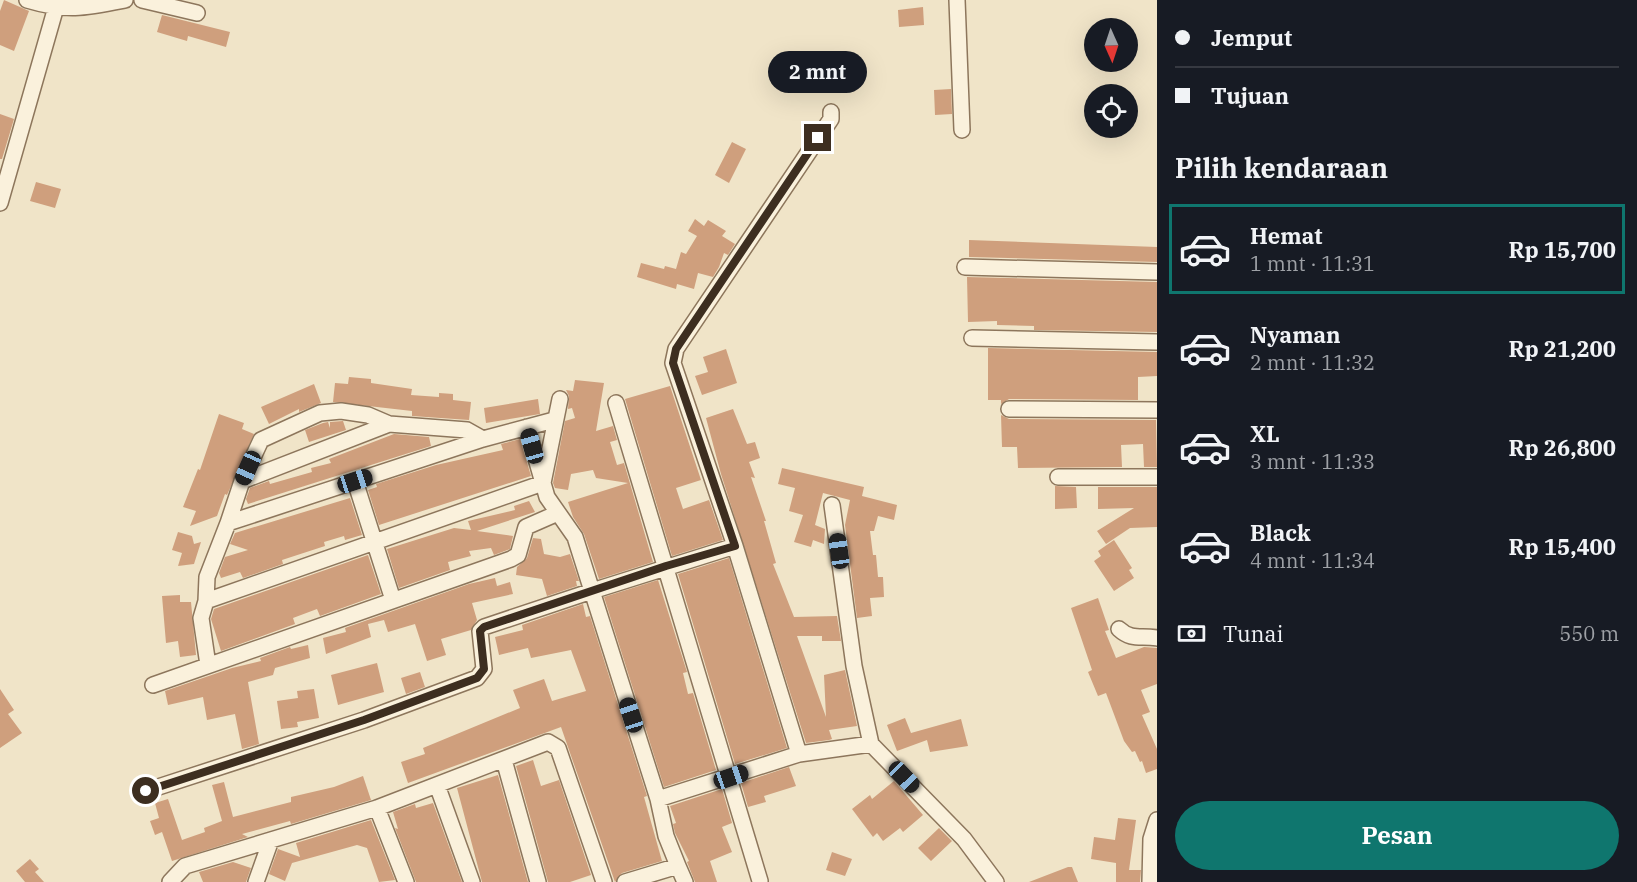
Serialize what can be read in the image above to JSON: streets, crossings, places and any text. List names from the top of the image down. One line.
{"north":"bottom","page":{"banner":["Jemput","Tujuan"],"bubble":"2 mnt","heading":"Pilih kendaraan","list":[{"name":"Hemat","note":"1 mnt · 11:31","value":"Rp 15,700"},{"name":"Nyaman","note":"2 mnt · 11:32","value":"Rp 21,200"},{"name":"XL","note":"3 mnt · 11:33","value":"Rp 26,800"},{"name":"Black","note":"4 mnt · 11:34","value":"Rp 15,400"}],"pay":["Tunai","550 m"],"buttons":"Pesan"}}
